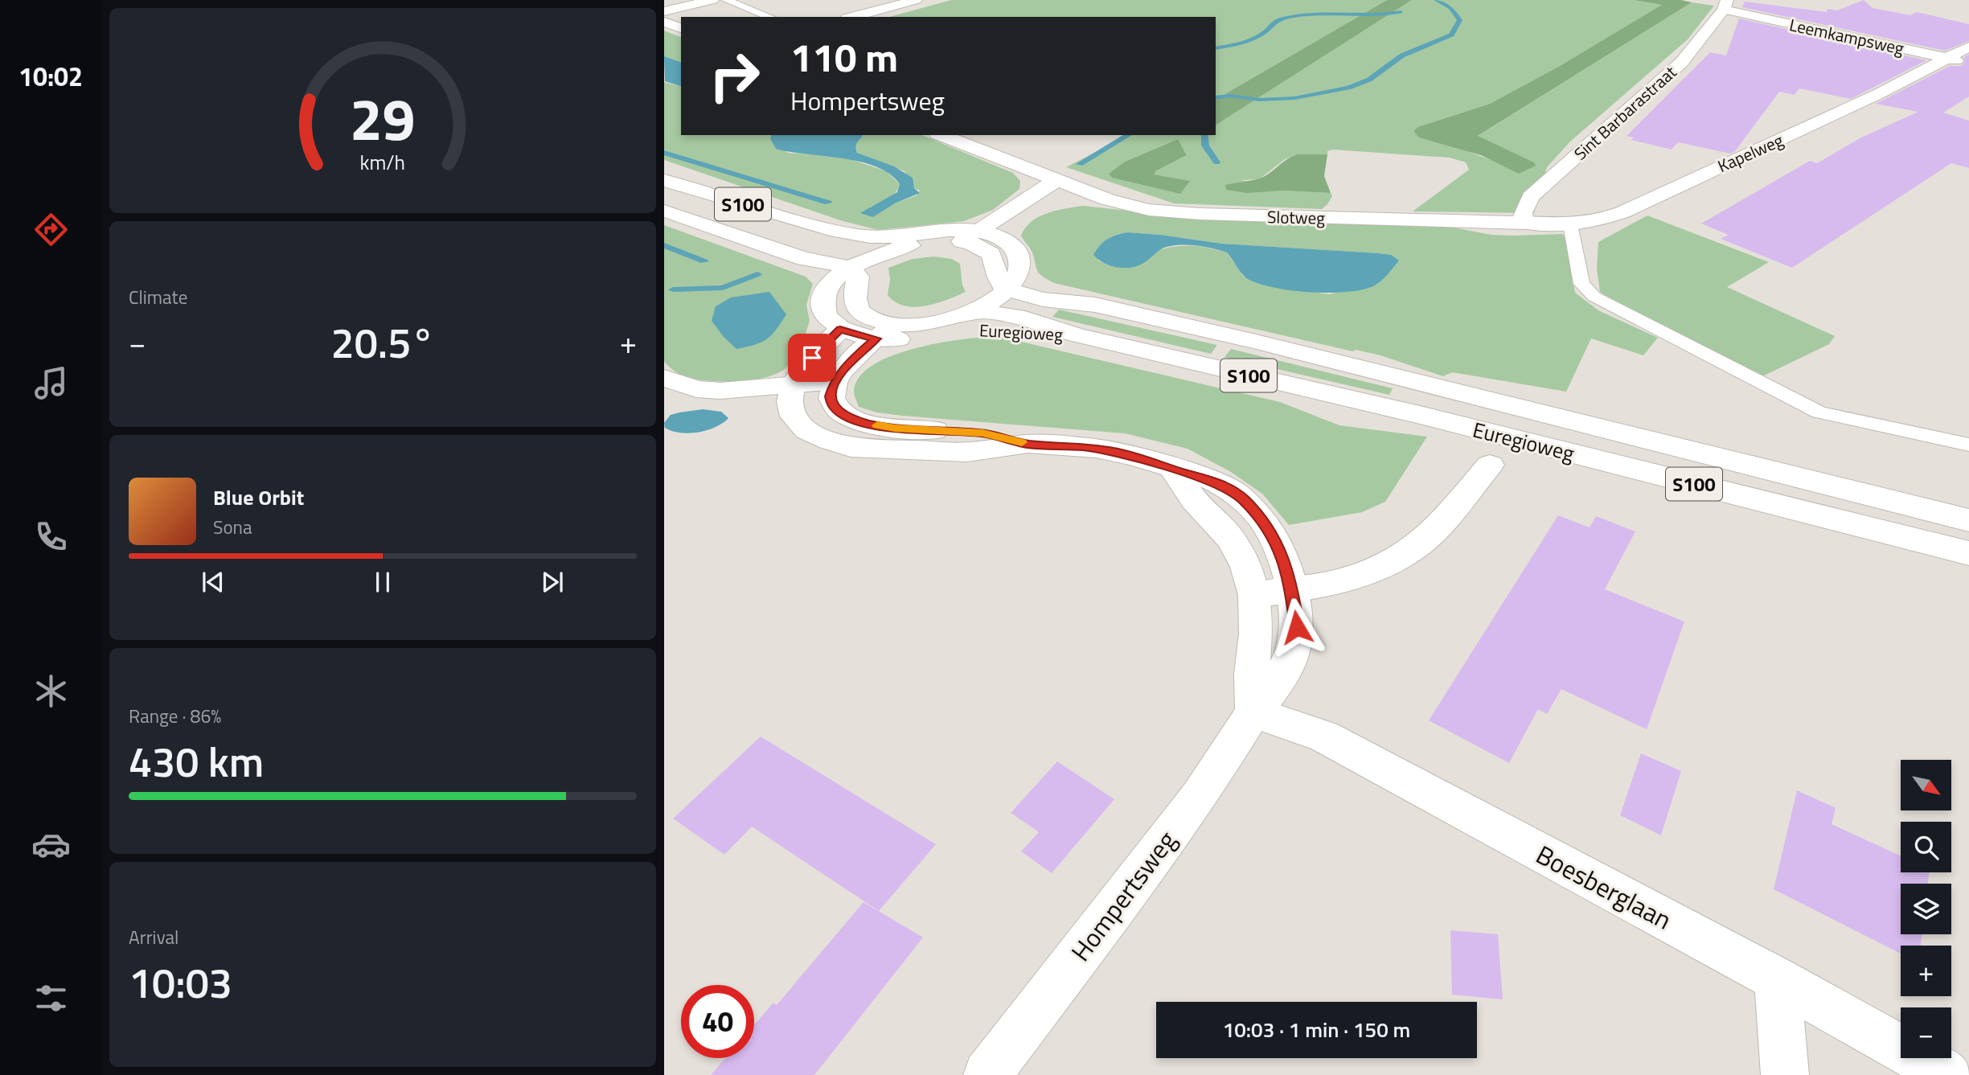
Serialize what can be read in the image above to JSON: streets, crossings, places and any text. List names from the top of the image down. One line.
{"streets":{"street":["Leemkampsweg","Sint Barbarastraat","Kapelweg","S100","Slotweg","Euregioweg","Boesberglaan","Hompertsweg"]},"crossings":[["Leemkampsweg","Sint Barbarastraat"],["Leemkampsweg","Kapelweg"],["Sint Barbarastraat","Kapelweg"],["Sint Barbarastraat","Slotweg"],["Kapelweg","Slotweg"],["Boesberglaan","Hompertsweg"]],"north":"bottom right","page":{"tabs":"10:02","turn":["110 m","Hompertsweg"],"tile":["Climate",["Range · 86%","430 km"],["Arrival","10:03"]],"heat":["−","20.5°","+"],"song":["Blue Orbit","Sona"],"map_buttons":["+","−"],"limit":"40","trip":"10:03 · 1 min · 150 m","gauge":["29","km/h"]}}
